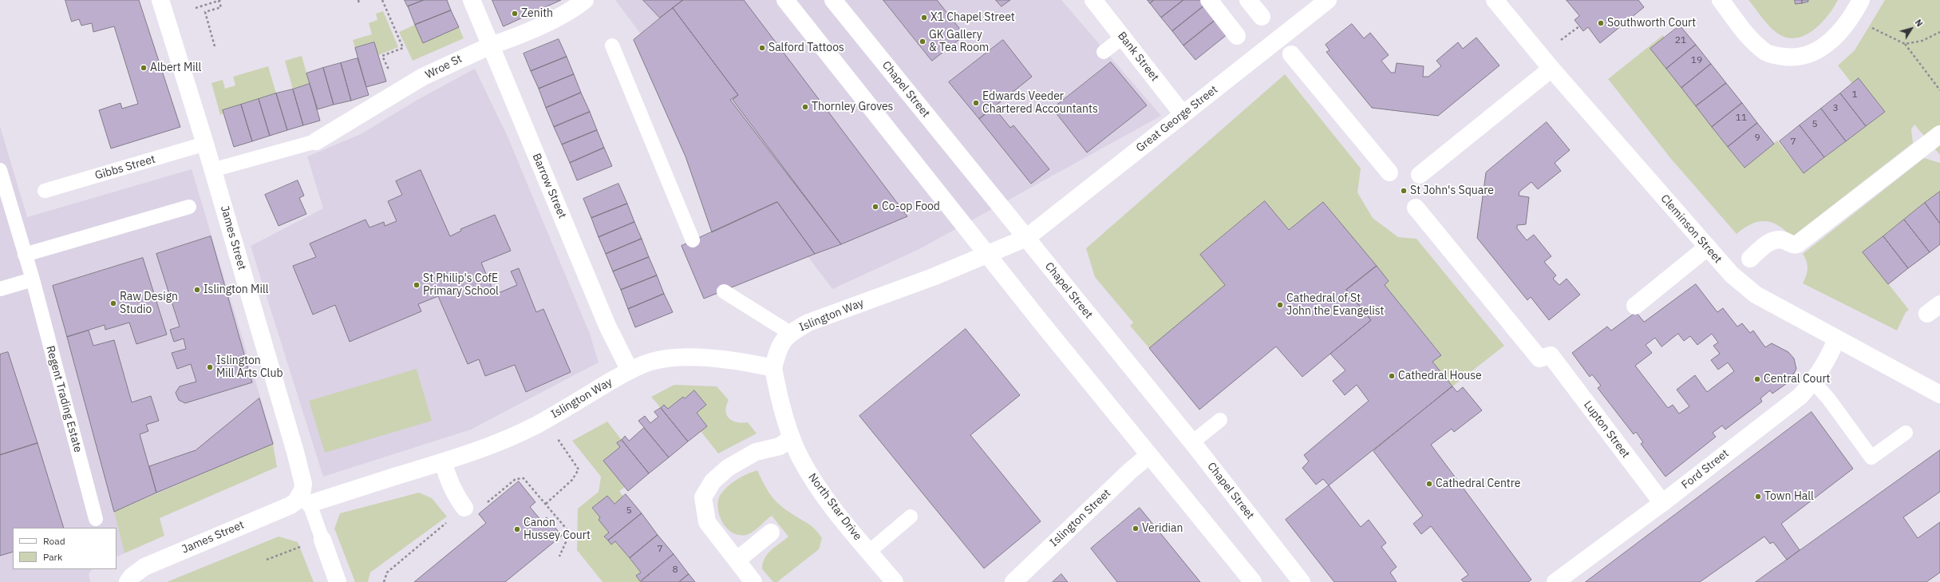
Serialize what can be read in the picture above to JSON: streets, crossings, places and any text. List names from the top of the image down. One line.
{"streets":{"main road":["Bank Street","Wroe St","Chapel Street","Great George Street","Barrow Street","Cleminson Street","James Street","Islington Way","Lupton Street","Ford Street","North Star Drive","Islington Street"],"lane":["Gibbs Street","Regent Trading Estate"]},"crossings":[["Bank Street","Great George Street"],["Wroe St","Barrow Street"],["Chapel Street","Great George Street"],["Chapel Street","Islington Way"],["Great George Street","Islington Way"],["Gibbs Street","James Street"],["Barrow Street","Islington Way"],["Cleminson Street","Ford Street"],["James Street","Islington Way"],["Islington Way","North Star Drive"],["Lupton Street","Ford Street"]],"places":["Zenith","X1 Chapel Street","Southworth Court","GK Gallery & Tea Room","Salford Tattoos","Albert Mill","Edwards Veeder Chartered Accountants","Thornley Groves","St John's Square","Co-op Food","St Philip's CofE Primary School","Islington Mill","Raw Design Studio","Cathedral of St John the Evangelist","Islington Mill Arts Club","Cathedral House","Central Court","Cathedral Centre","Town Hall","Veridian","Canon Hussey Court"],"house_numbers":["21","19","1","3","11","5","9","7","5","7","8"],"legend":["Road","Park"],"north":"top right"}
